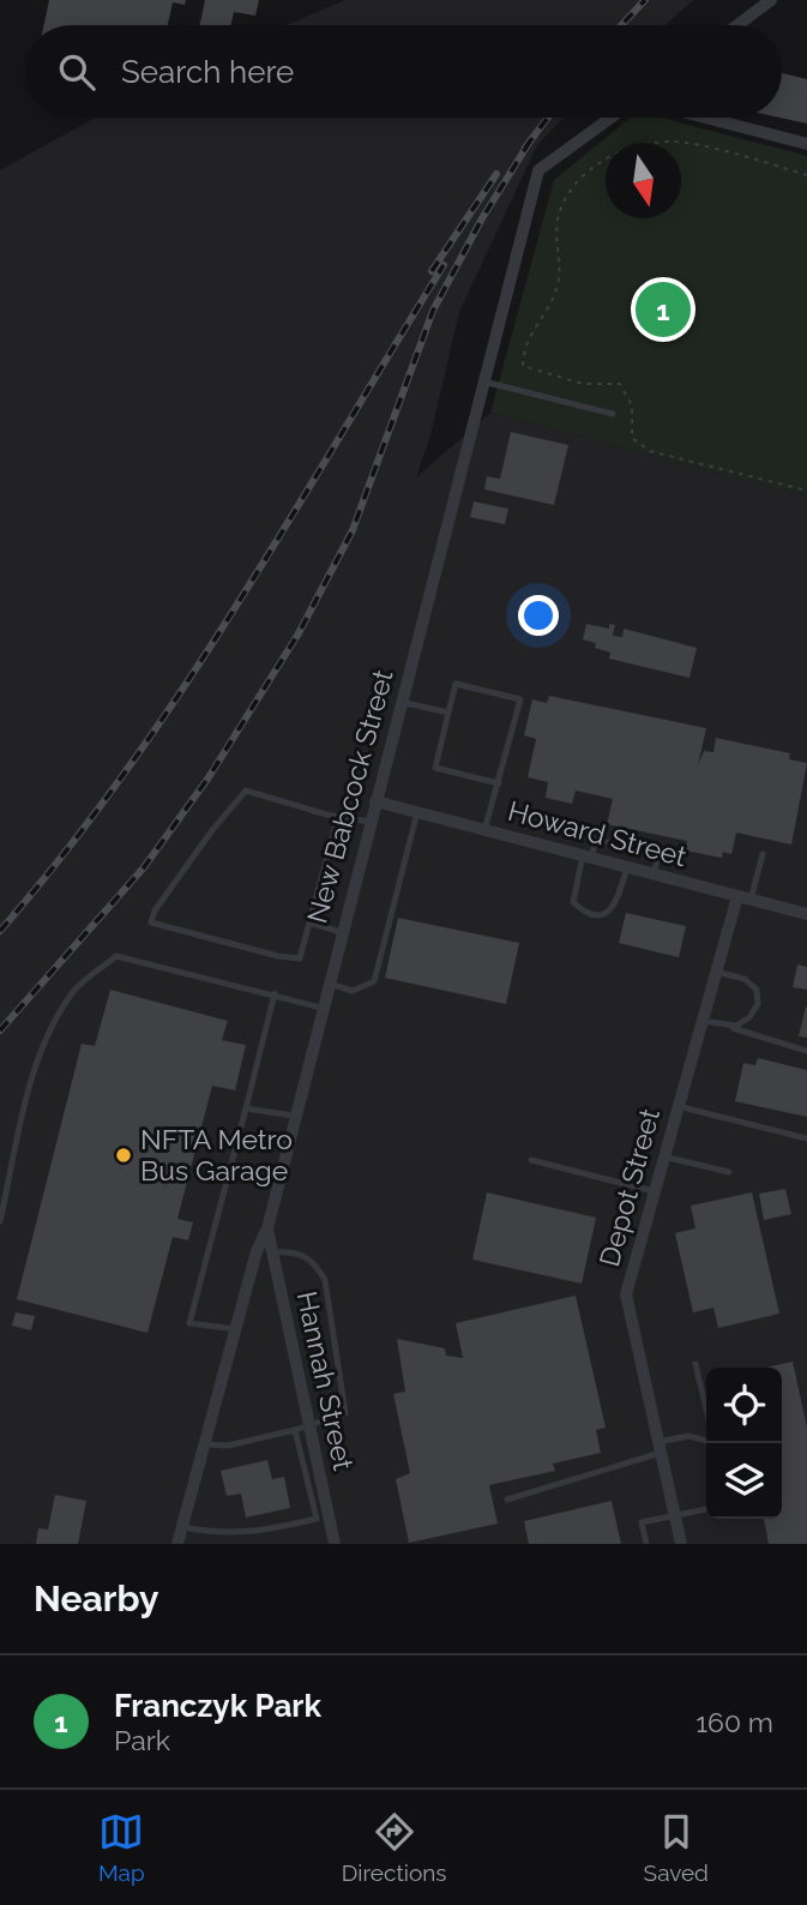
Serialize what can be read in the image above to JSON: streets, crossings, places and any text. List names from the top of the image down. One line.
{"streets":{"street":["New Babcock Street","Howard Street","Depot Street","Hannah Street"]},"crossings":[["New Babcock Street","Howard Street"],["New Babcock Street","Hannah Street"],["Howard Street","Depot Street"]],"places":["NFTA Metro Bus Garage"],"north":"bottom","page":{"search":"Search here","pins":"1","heading":"Nearby","list":[{"mark":"1","name":"Franczyk Park","note":"Park","value":"160 m"}],"nav":["Map","Directions","Saved"]}}
